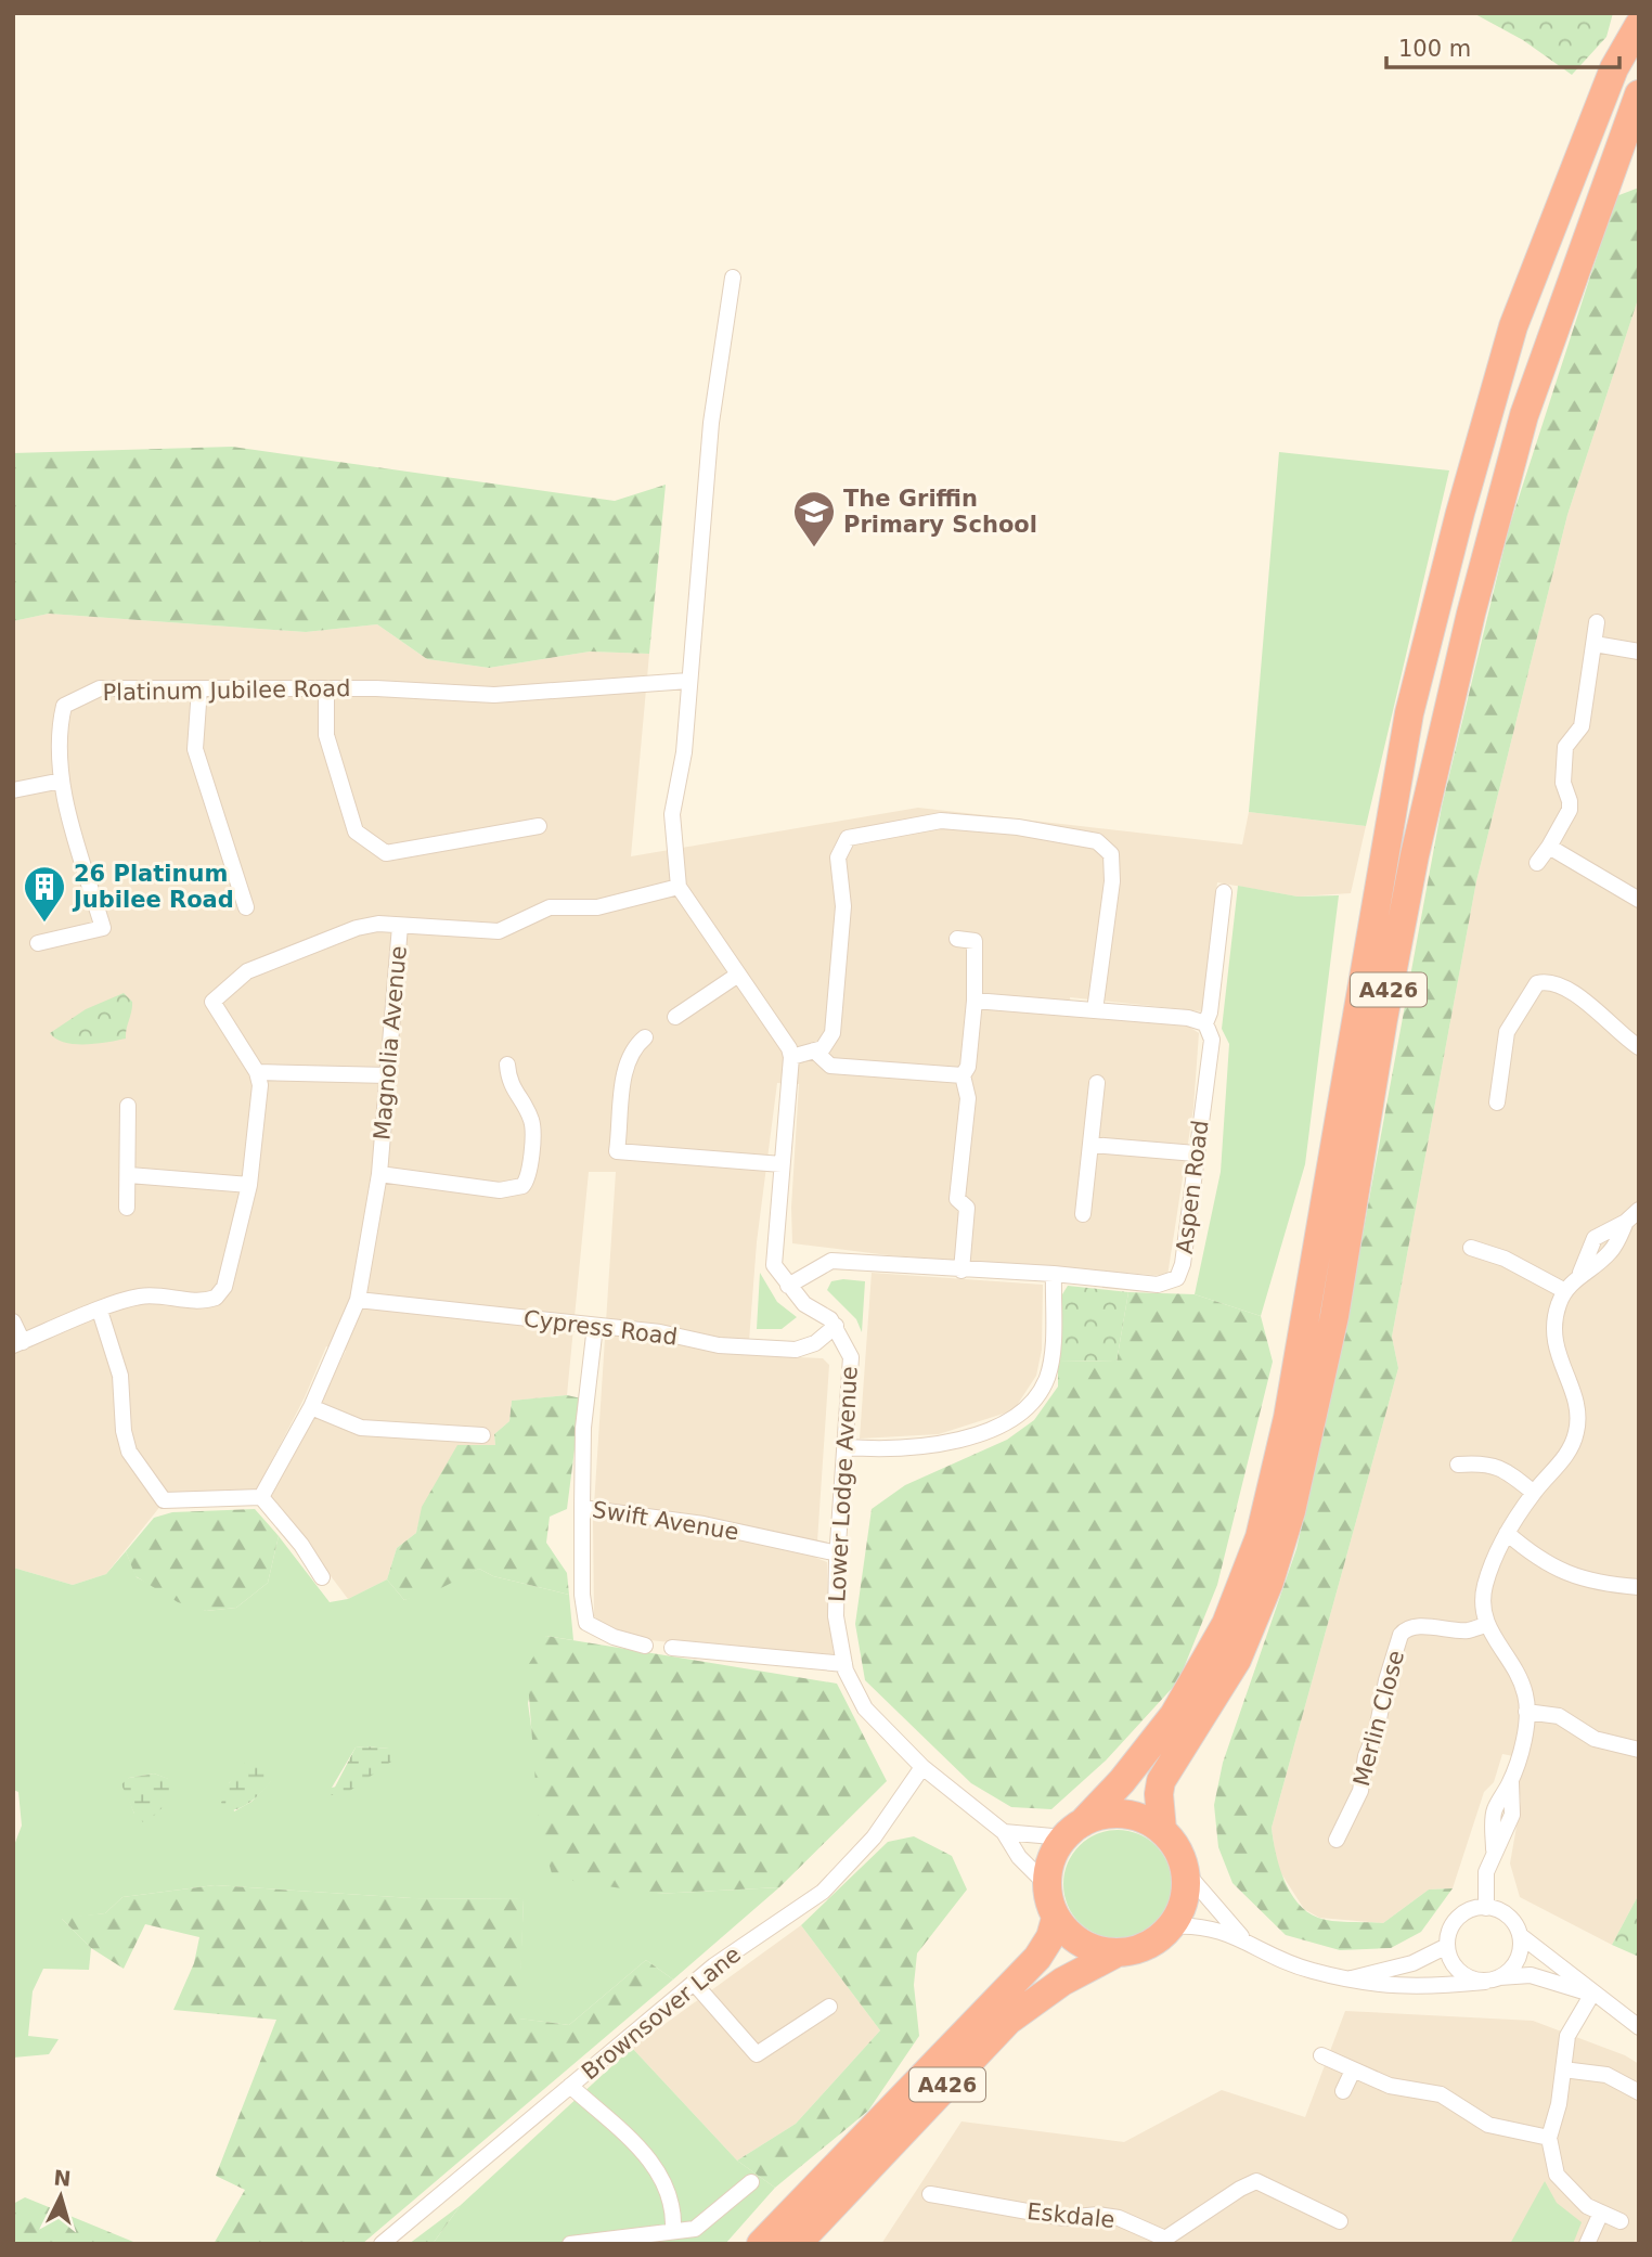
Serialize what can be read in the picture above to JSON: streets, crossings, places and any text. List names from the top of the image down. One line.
{"streets":{"highway":["A426"],"street":["Platinum Jubilee Road","Magnolia Avenue","Aspen Road","Cypress Road","Lower Lodge Avenue","Swift Avenue","Merlin Close","Brownsover Lane","Eskdale"]},"crossings":[["A426","Lower Lodge Avenue"],["Magnolia Avenue","Cypress Road"],["Cypress Road","Lower Lodge Avenue"],["Cypress Road","Swift Avenue"],["Lower Lodge Avenue","Swift Avenue"],["Lower Lodge Avenue","Brownsover Lane"]],"places":{"school or university":["The Griffin Primary School"],"building":["26 Platinum Jubilee Road"]},"scale_bar":"100 m","north":"top"}
